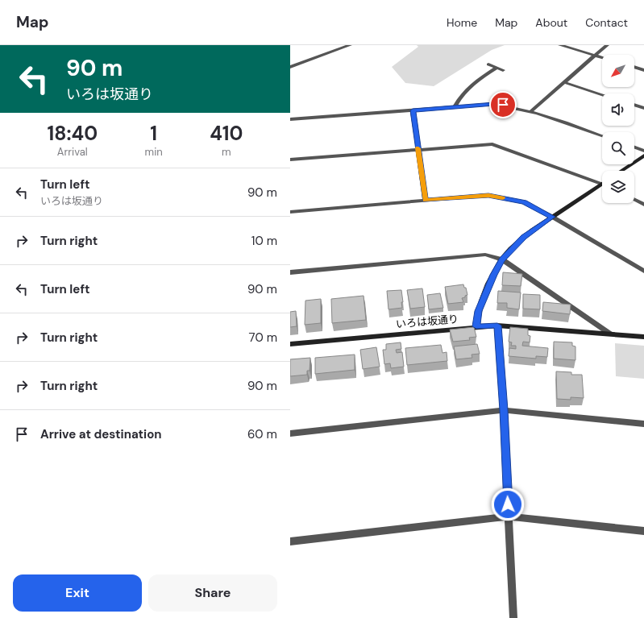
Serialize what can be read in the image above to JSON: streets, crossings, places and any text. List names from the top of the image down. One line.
{"streets":{"street":["いろは坂通り"]},"north":"bottom left","page":{"header":"Map","nav":["Home","Map","About","Contact"],"turn":["90 m","いろは坂通り"],"eta":["18:40","Arrival","1","min","410","m"],"list":[{"name":"Turn left","note":"いろは坂通り","value":"90 m"},{"name":"Turn right","value":"10 m"},{"name":"Turn left","value":"90 m"},{"name":"Turn right","value":"70 m"},{"name":"Turn right","value":"90 m"},{"name":"Arrive at destination","value":"60 m"}],"buttons":["Exit","Share"]}}
